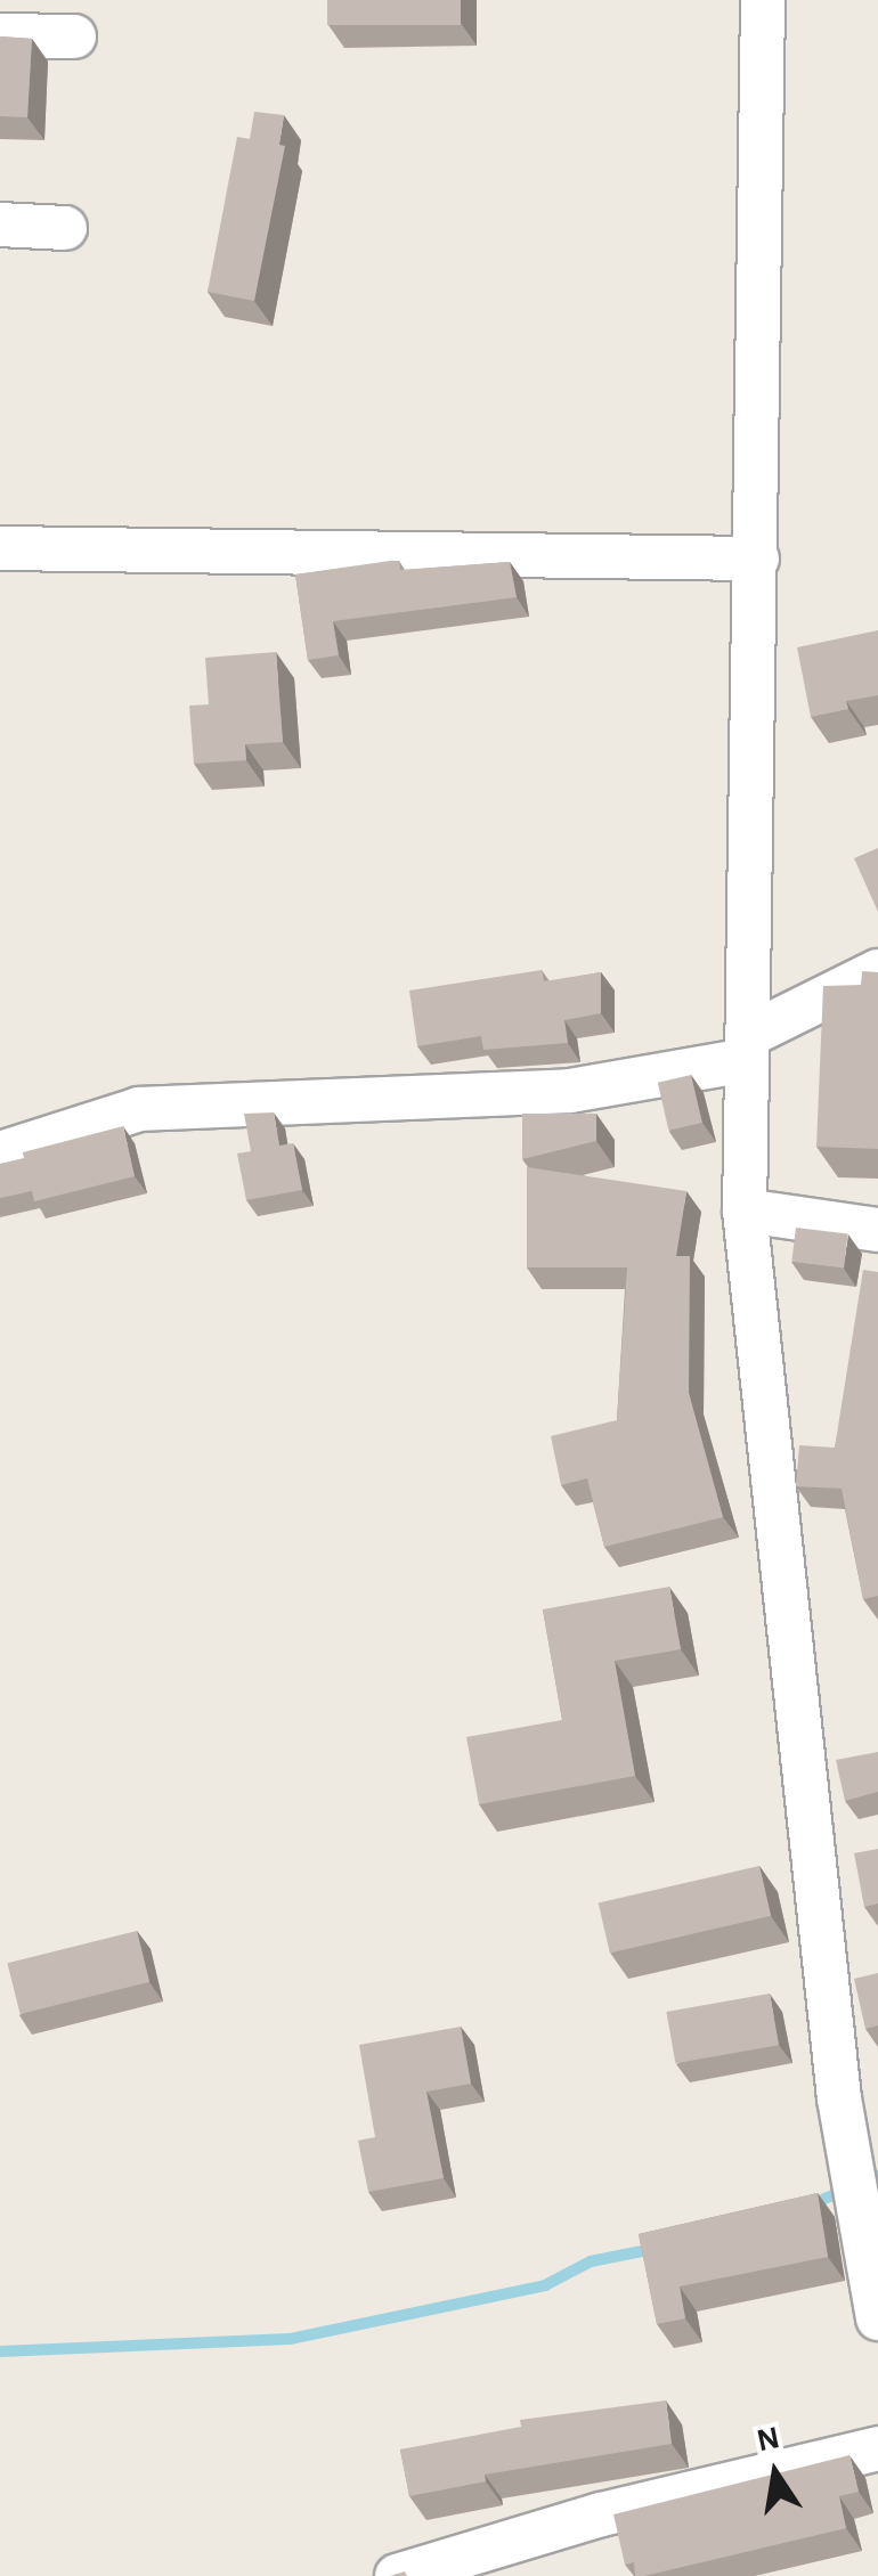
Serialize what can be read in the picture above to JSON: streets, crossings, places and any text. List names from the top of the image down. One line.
{"north":"top"}
